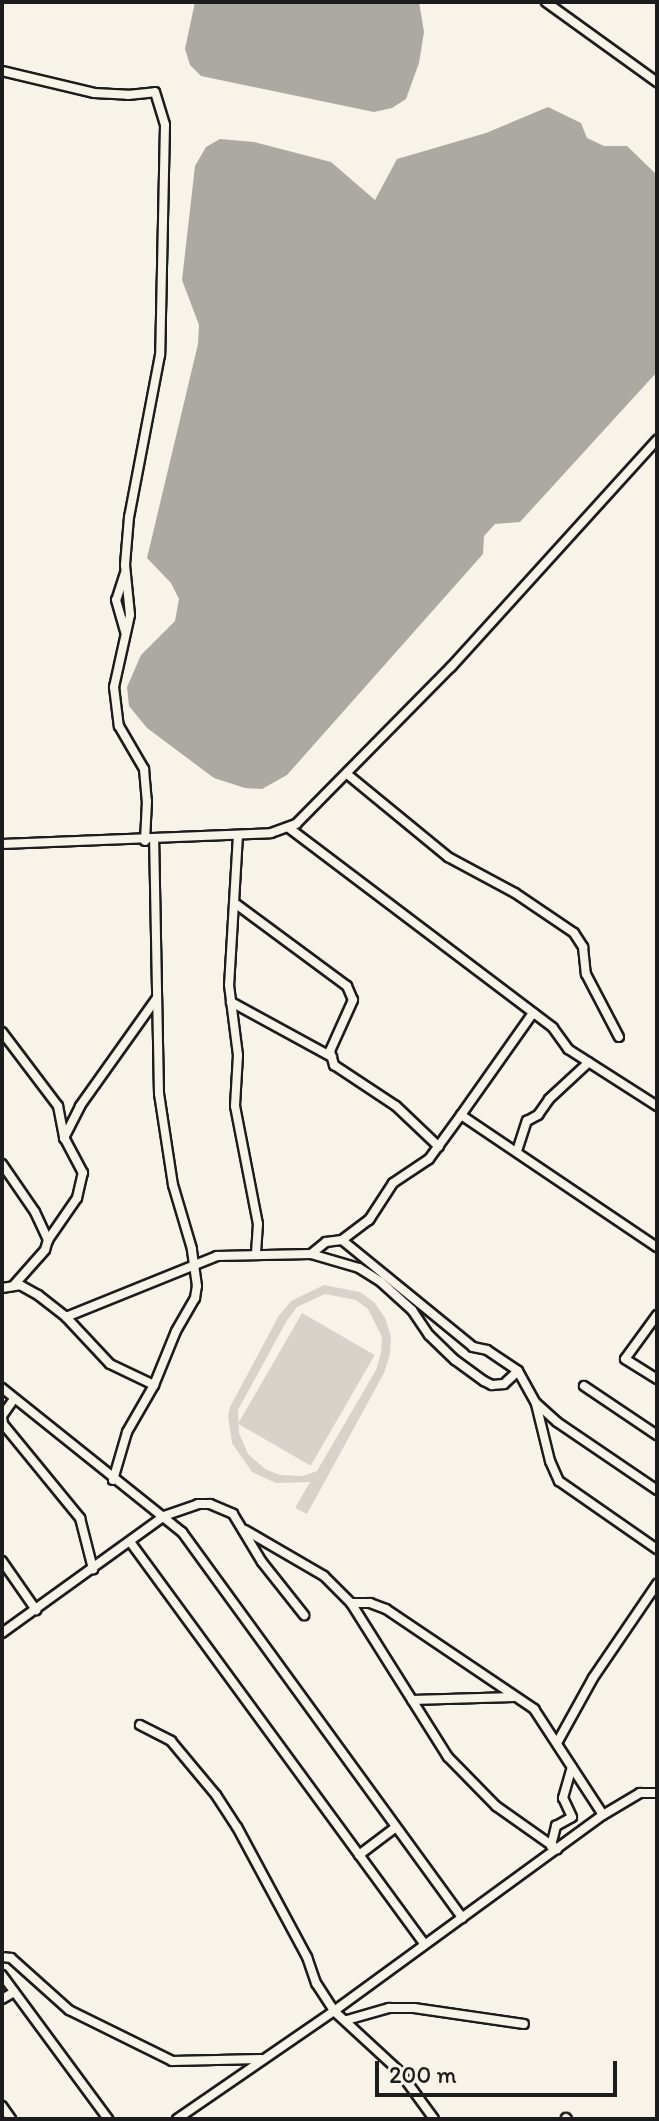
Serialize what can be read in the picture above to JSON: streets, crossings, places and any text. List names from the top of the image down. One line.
{"scale_bar":"200 m"}
